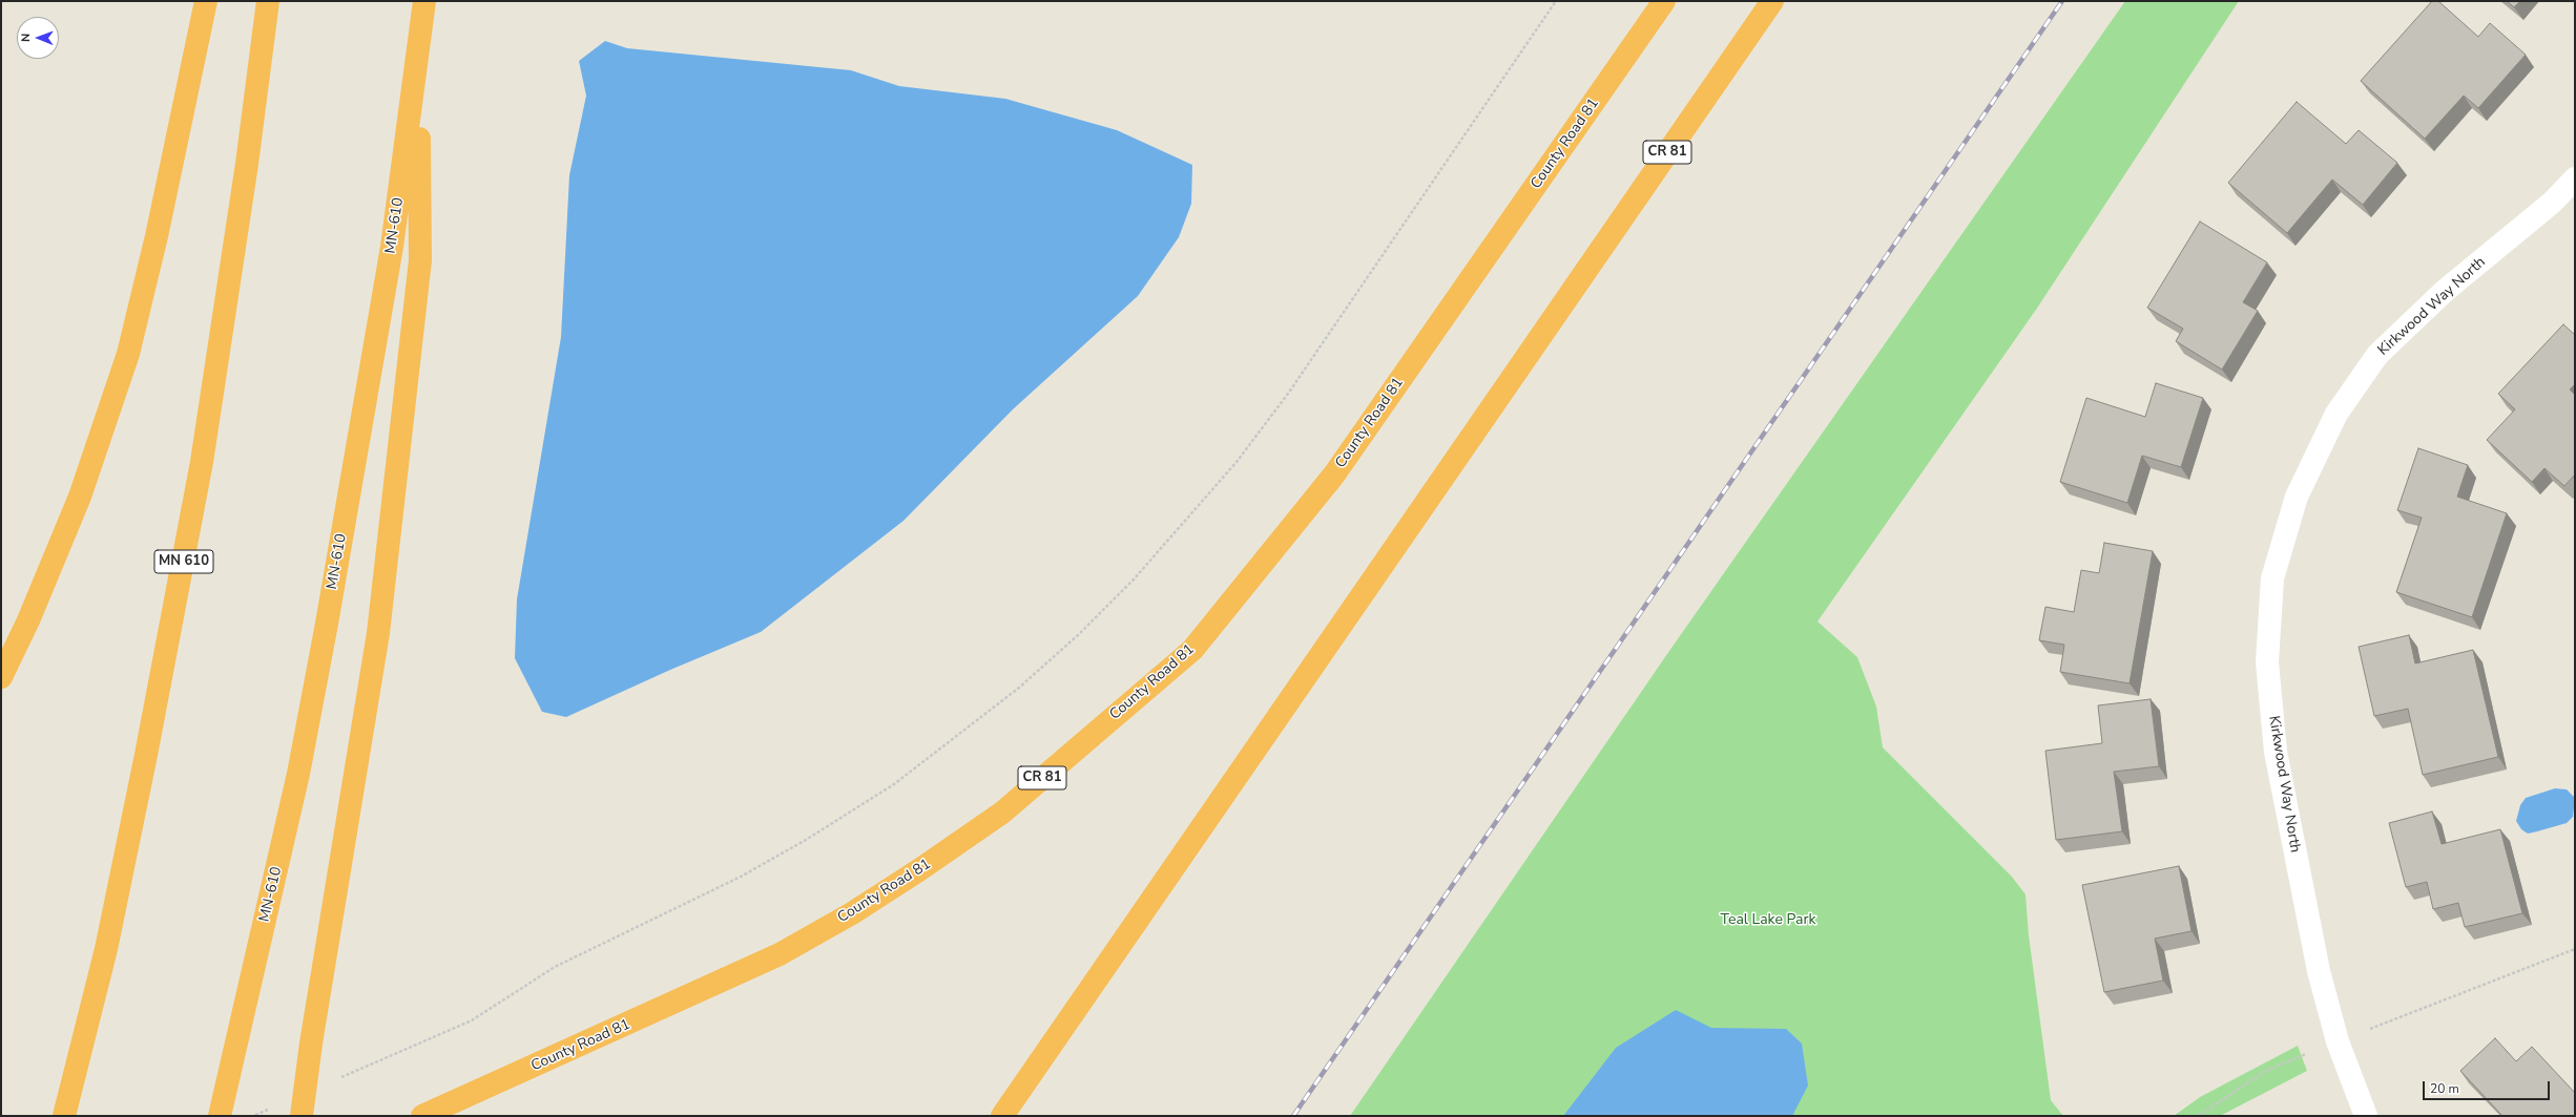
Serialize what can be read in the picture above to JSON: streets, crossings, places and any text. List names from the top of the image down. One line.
{"streets":{"highway":["County Road 81","CR 81","MN-610","MN 610"],"street":["Kirkwood Way North"]},"parks":["Teal Lake Park"],"scale_bar":"20 m","north":"left"}
